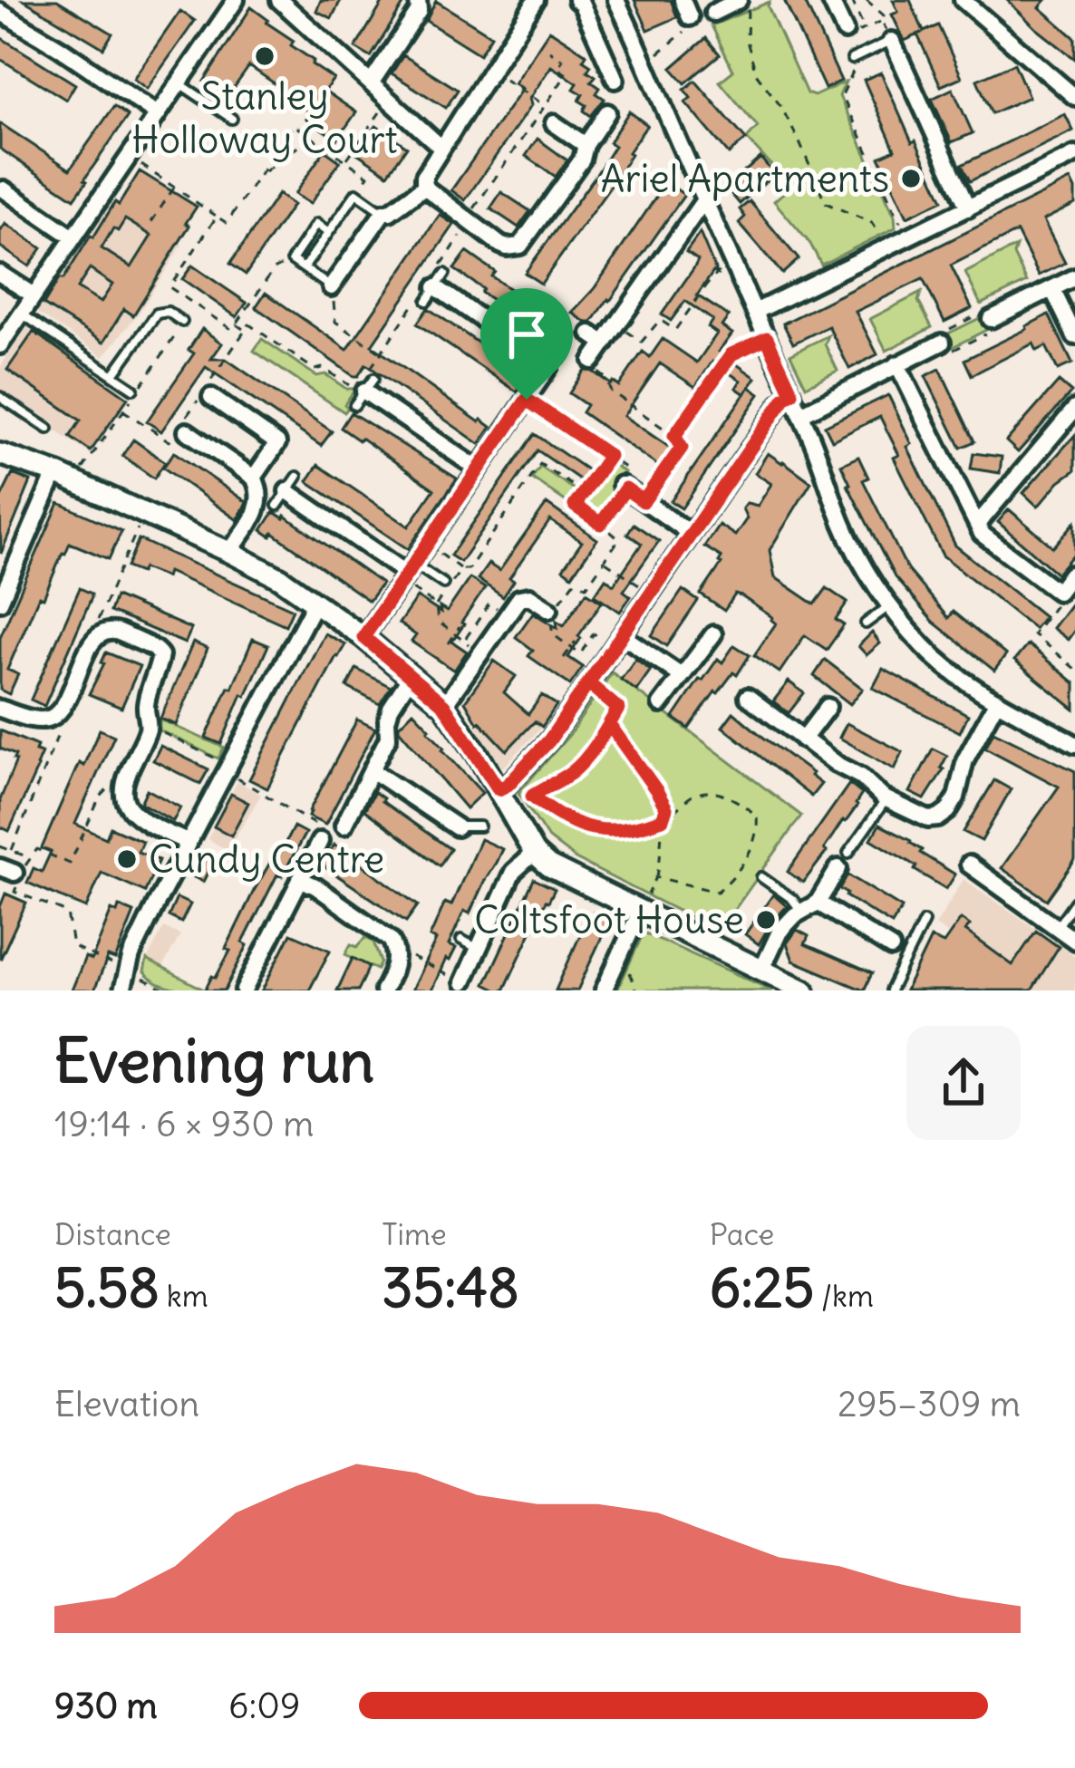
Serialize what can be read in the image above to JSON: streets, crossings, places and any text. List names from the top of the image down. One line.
{"places":["Stanley Holloway Court","Ariel Apartments","Cundy Centre","Coltsfoot House"],"page":{"heading":["Evening run","19:14 · 6 × 930 m"],"stats":[["Distance","5.58 km"],["Time","35:48"],["Pace","6:25 /km"]],"chart":["Elevation","295–309 m"],"list":[{"name":"930 m","note":"6:09"}]}}
